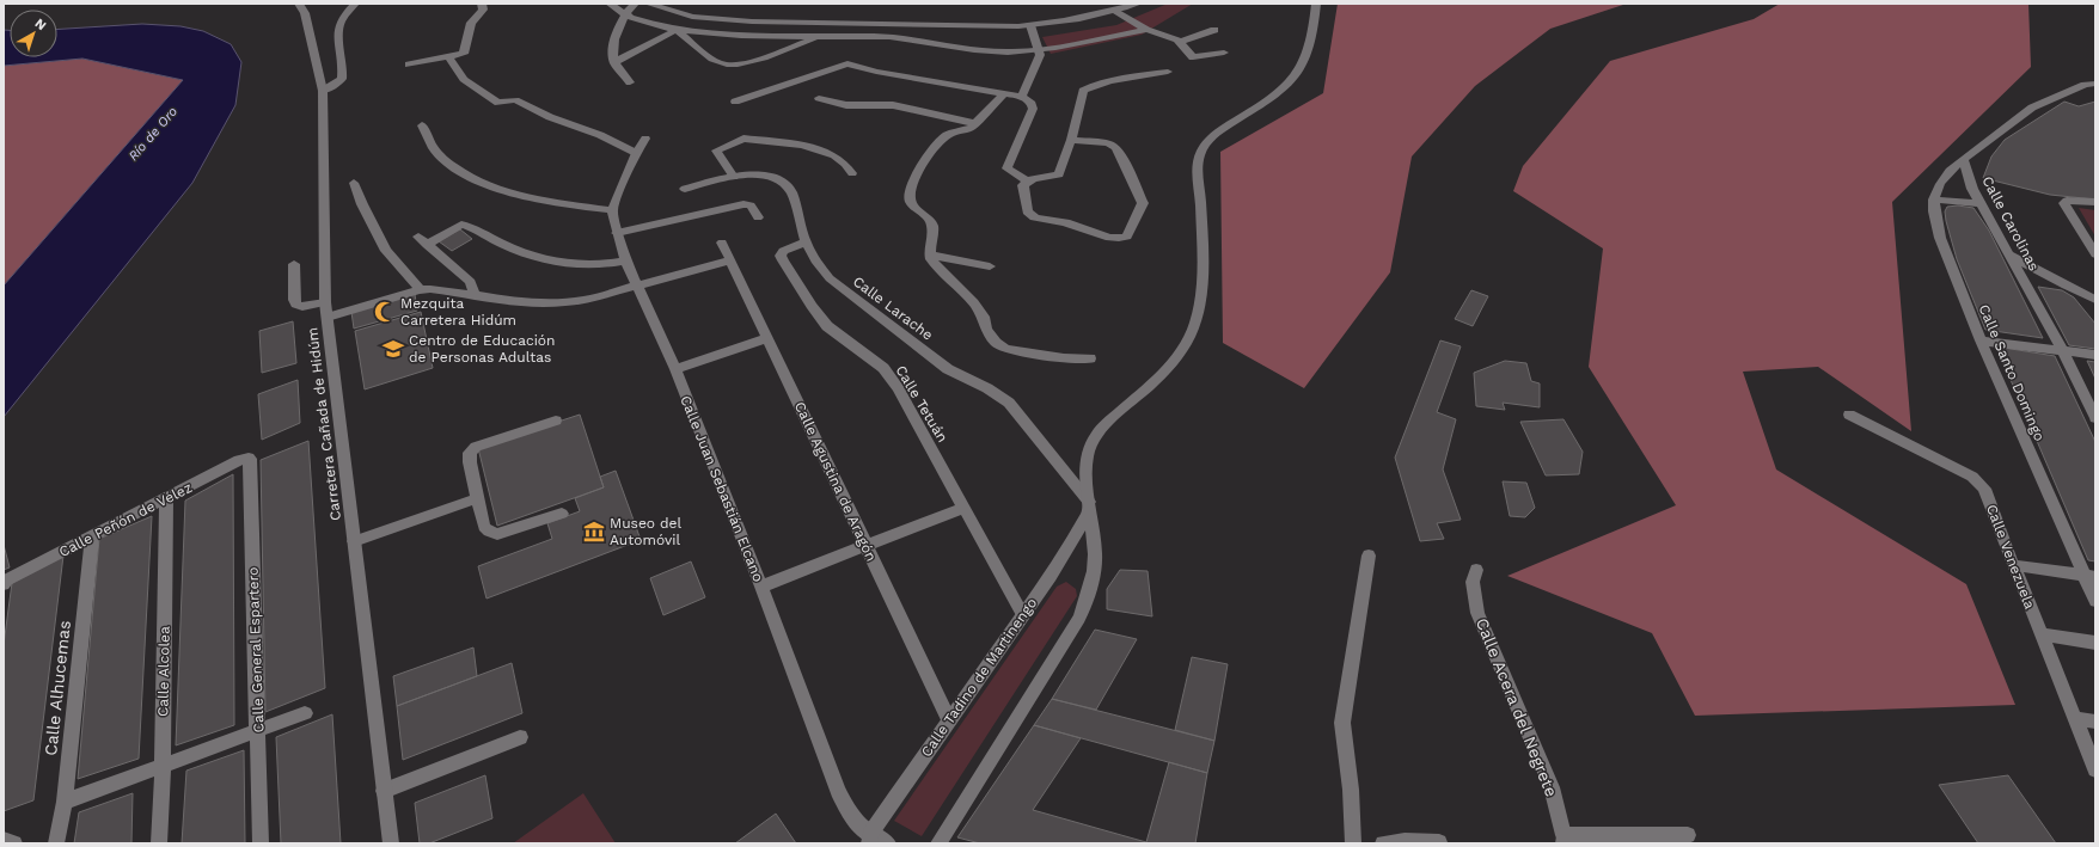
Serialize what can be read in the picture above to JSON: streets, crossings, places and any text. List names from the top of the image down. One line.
{"streets":{"street":["Calle Carolinas","Calle Larache","Calle Santo Domingo","Calle Tetuán","Carretera Cañada de Hidúm","Calle Agustina de Aragón","Calle Juan Sebastián Elcano","Calle Peñón de Vélez","Calle Venezuela","Calle General Espartero","Calle Alcolea","Calle Tadino de Martinengo","Calle Alhucemas","Calle Acera del Negrete"]},"crossings":[["Calle Carolinas","Calle Santo Domingo"],["Calle Larache","Calle Tetuán"],["Calle Larache","Calle Tadino de Martinengo"],["Calle Tetuán","Calle Tadino de Martinengo"],["Calle Agustina de Aragón","Calle Tadino de Martinengo"],["Calle Juan Sebastián Elcano","Calle Tadino de Martinengo"],["Calle Peñón de Vélez","Calle General Espartero"],["Calle Peñón de Vélez","Calle Alcolea"],["Calle Peñón de Vélez","Calle Alhucemas"]],"water":["Río de Oro"],"places":{"mosque":["Mezquita Carretera Hidúm"],"school or university":["Centro de Educación de Personas Adultas"],"museum":["Museo del Automóvil"]},"north":"top right"}
